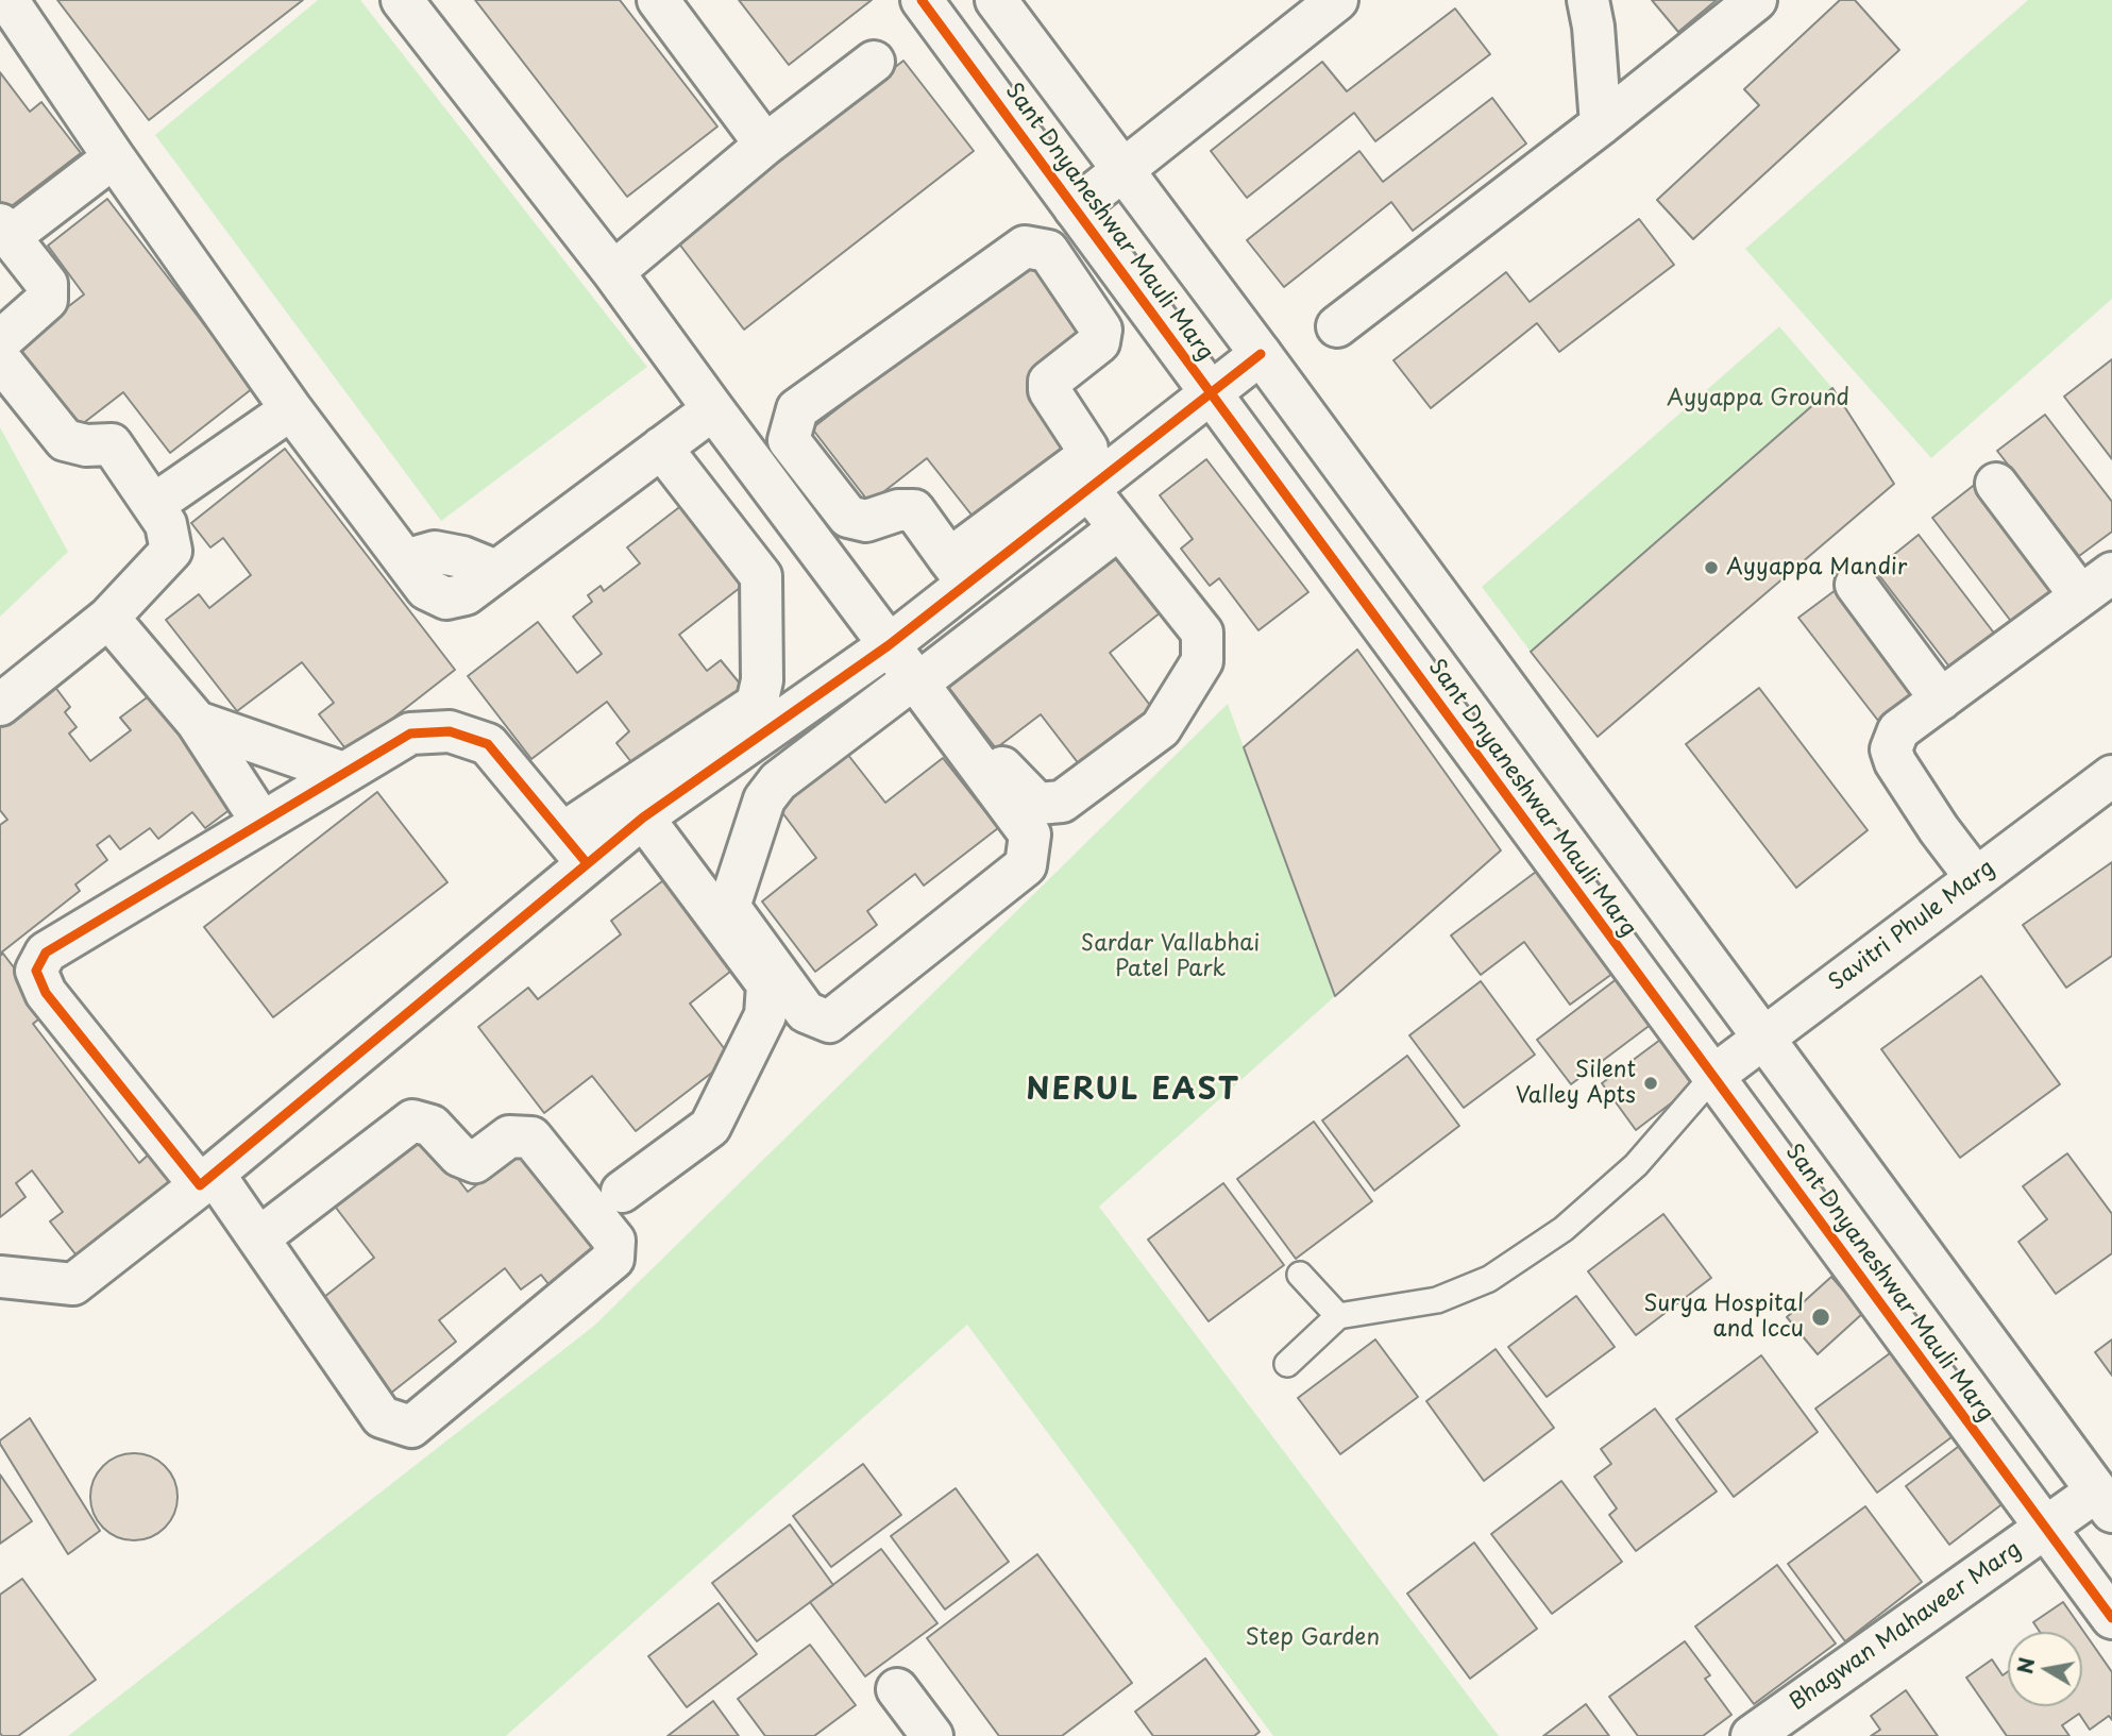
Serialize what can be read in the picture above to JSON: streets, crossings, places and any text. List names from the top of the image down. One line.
{"streets":{"street":["Sant Dnyaneshwar Mauli Marg","Savitri Phule Marg","Bhagwan Mahaveer Marg"]},"crossings":[["Sant Dnyaneshwar Mauli Marg","Savitri Phule Marg"],["Sant Dnyaneshwar Mauli Marg","Bhagwan Mahaveer Marg"]],"districts":["NERUL EAST"],"parks":["Ayyappa Ground","Sardar Vallabhai Patel Park","Step Garden"],"places":["Ayyappa Mandir","Silent Valley Apts","Surya Hospital and Iccu"],"north":"left"}
